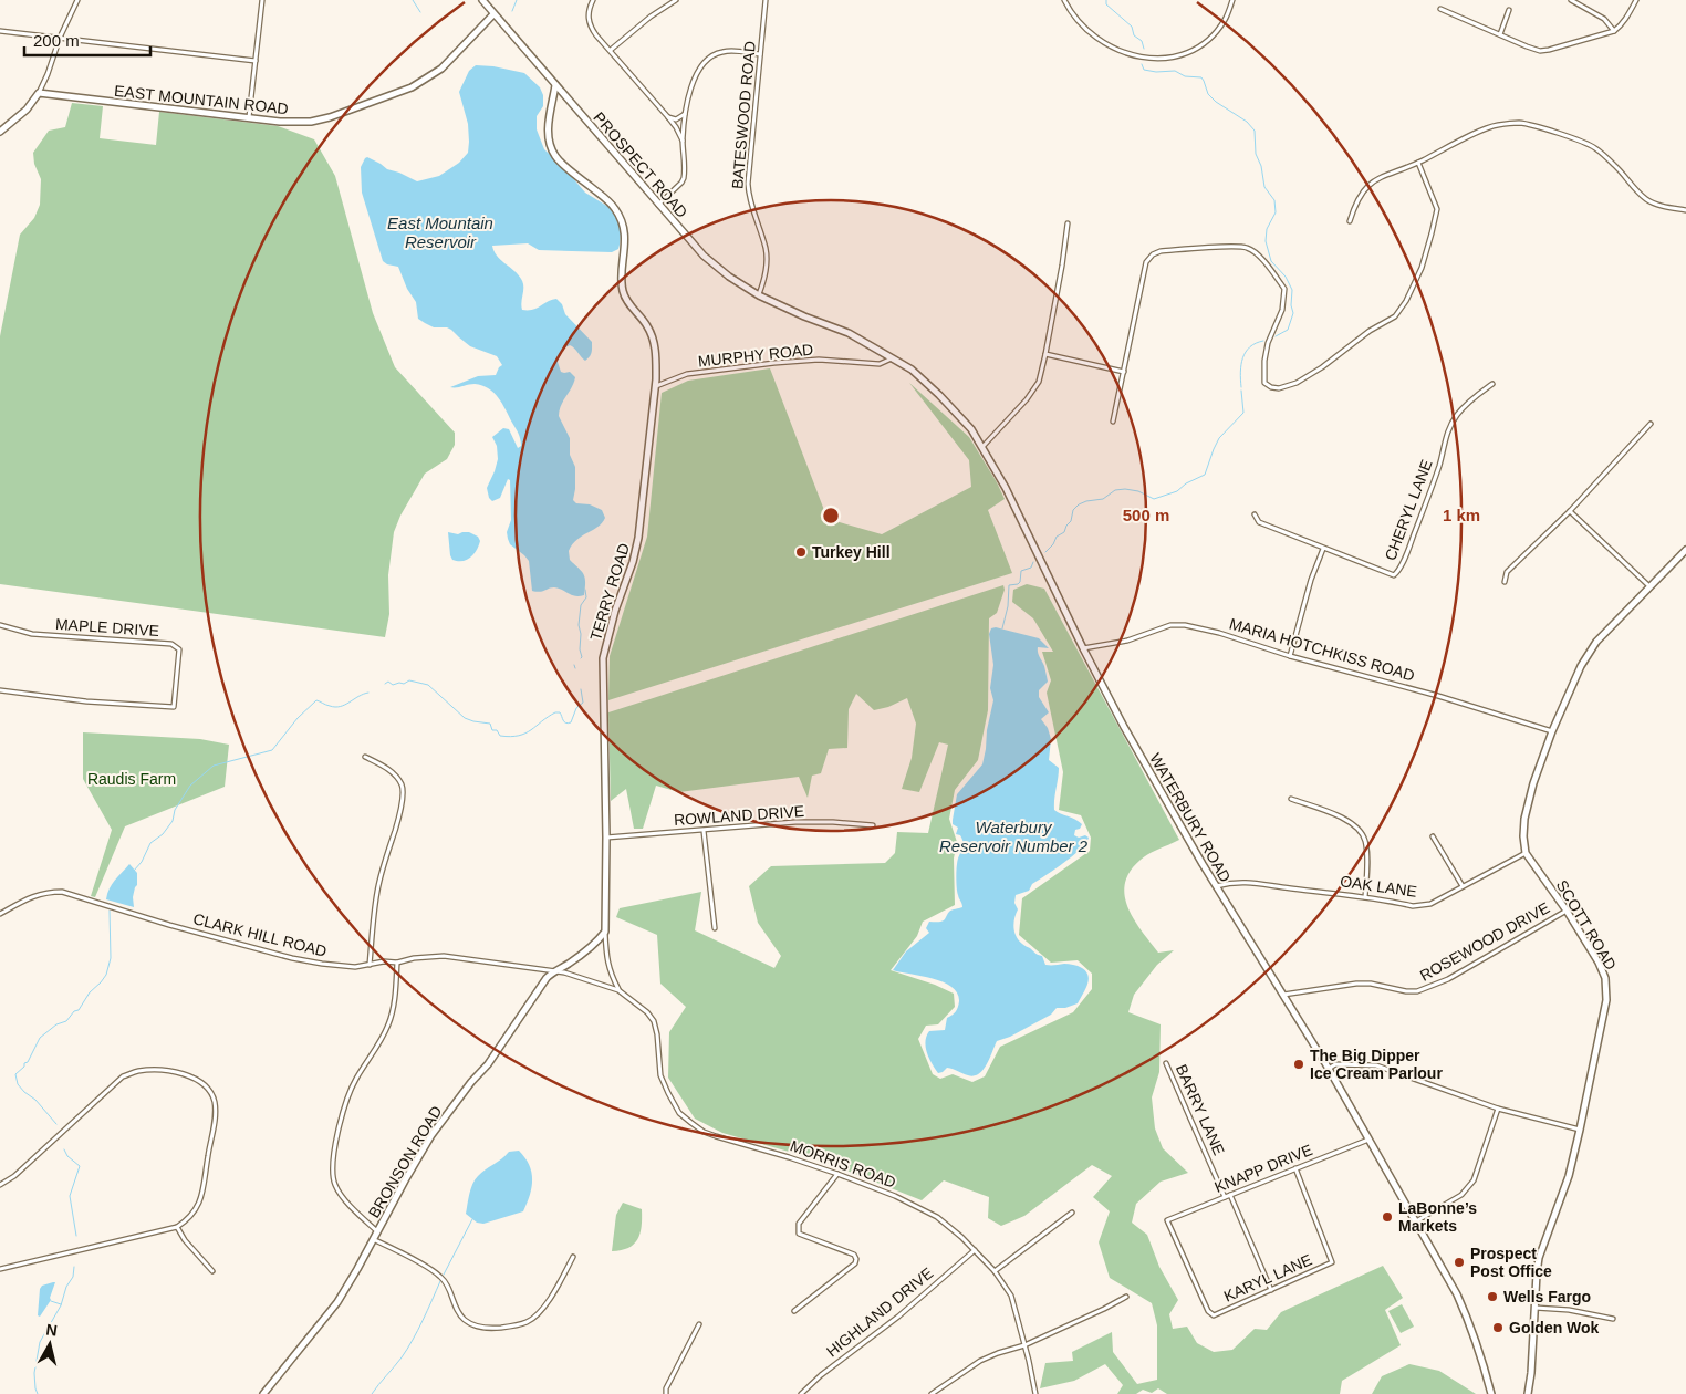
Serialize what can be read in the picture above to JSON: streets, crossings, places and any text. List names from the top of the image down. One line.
{"streets":{"main road":["EAST MOUNTAIN ROAD","PROSPECT ROAD","TERRY ROAD","WATERBURY ROAD","SCOTT ROAD","BRONSON ROAD"],"street":["BATESWOOD ROAD","MURPHY ROAD","CHERYL LANE","MAPLE DRIVE","MARIA HOTCHKISS ROAD","ROWLAND DRIVE","OAK LANE","CLARK HILL ROAD","ROSEWOOD DRIVE","BARRY LANE","MORRIS ROAD","KNAPP DRIVE","KARYL LANE","HIGHLAND DRIVE"]},"crossings":[["EAST MOUNTAIN ROAD","PROSPECT ROAD"],["BATESWOOD ROAD","PROSPECT ROAD"],["PROSPECT ROAD","TERRY ROAD"],["PROSPECT ROAD","WATERBURY ROAD"],["MURPHY ROAD","TERRY ROAD"],["MURPHY ROAD","WATERBURY ROAD"],["TERRY ROAD","ROWLAND DRIVE"],["TERRY ROAD","CLARK HILL ROAD"],["TERRY ROAD","BRONSON ROAD"],["TERRY ROAD","MORRIS ROAD"],["MARIA HOTCHKISS ROAD","WATERBURY ROAD"],["WATERBURY ROAD","OAK LANE"],["WATERBURY ROAD","ROSEWOOD DRIVE"],["WATERBURY ROAD","KNAPP DRIVE"],["OAK LANE","SCOTT ROAD"],["SCOTT ROAD","ROSEWOOD DRIVE"],["CLARK HILL ROAD","BRONSON ROAD"],["CLARK HILL ROAD","MORRIS ROAD"],["BARRY LANE","KNAPP DRIVE"],["MORRIS ROAD","HIGHLAND DRIVE"],["KNAPP DRIVE","KARYL LANE"]],"water":["East Mountain Reservoir","Waterbury Reservoir Number 2"],"parks":["Raudis Farm"],"places":["Turkey Hill","The Big Dipper Ice Cream Parlour","LaBonne’s Markets","Prospect Post Office","Wells Fargo","Golden Wok"],"scale_bar":"200 m","north":"top","rings":["500 m","1 km"]}
